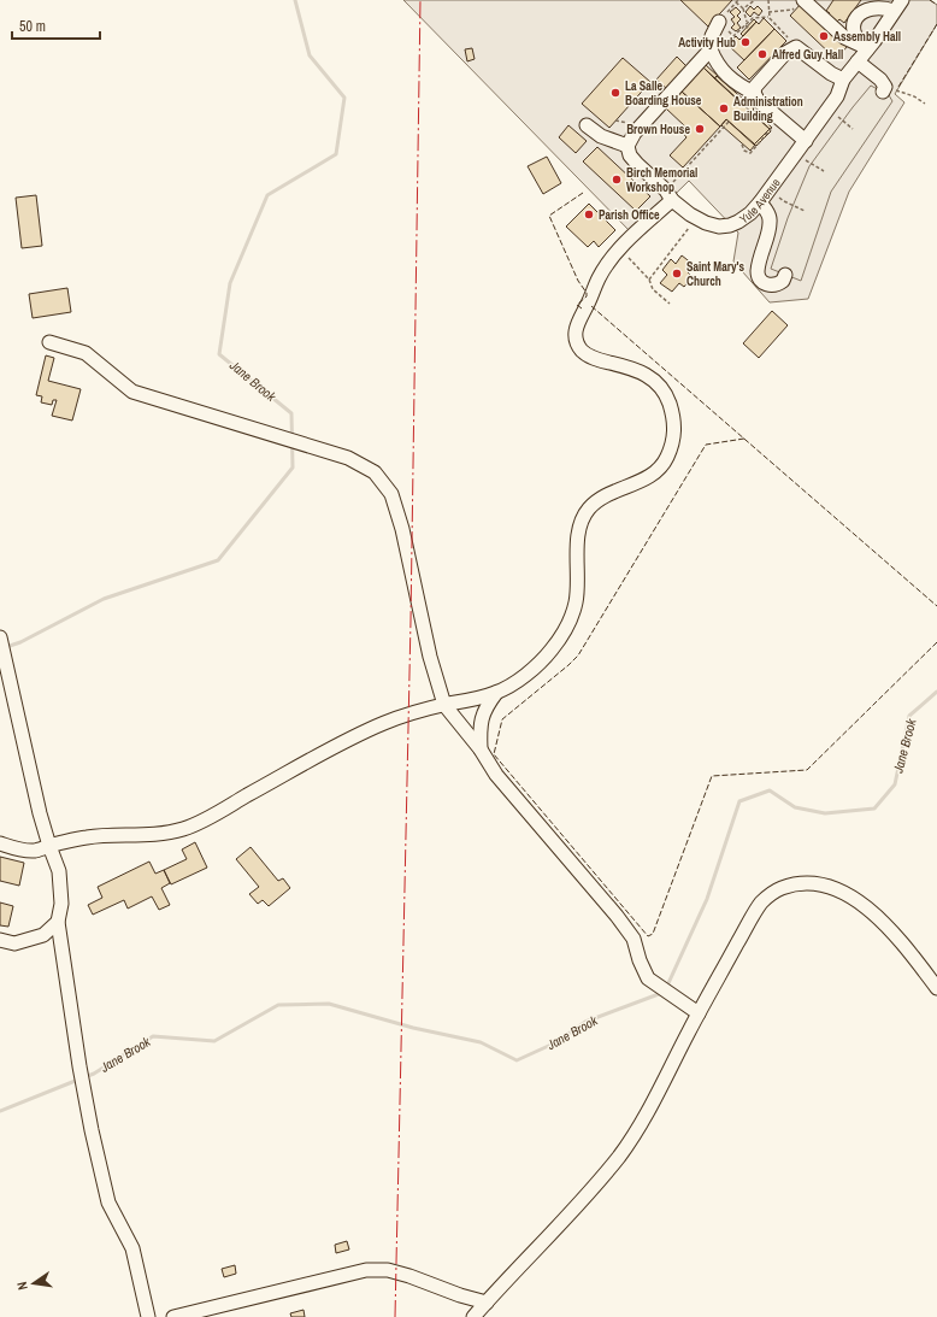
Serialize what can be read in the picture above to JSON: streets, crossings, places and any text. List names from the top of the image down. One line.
{"streets":{"street":["Yule Avenue"]},"water":["Jane Brook"],"places":["Assembly Hall","Activity Hub","Alfred Guy Hall","La Salle Boarding House","Administration Building","Brown House","Birch Memorial Workshop","Parish Office","Saint Mary's Church"],"scale_bar":"50 m","north":"left"}
